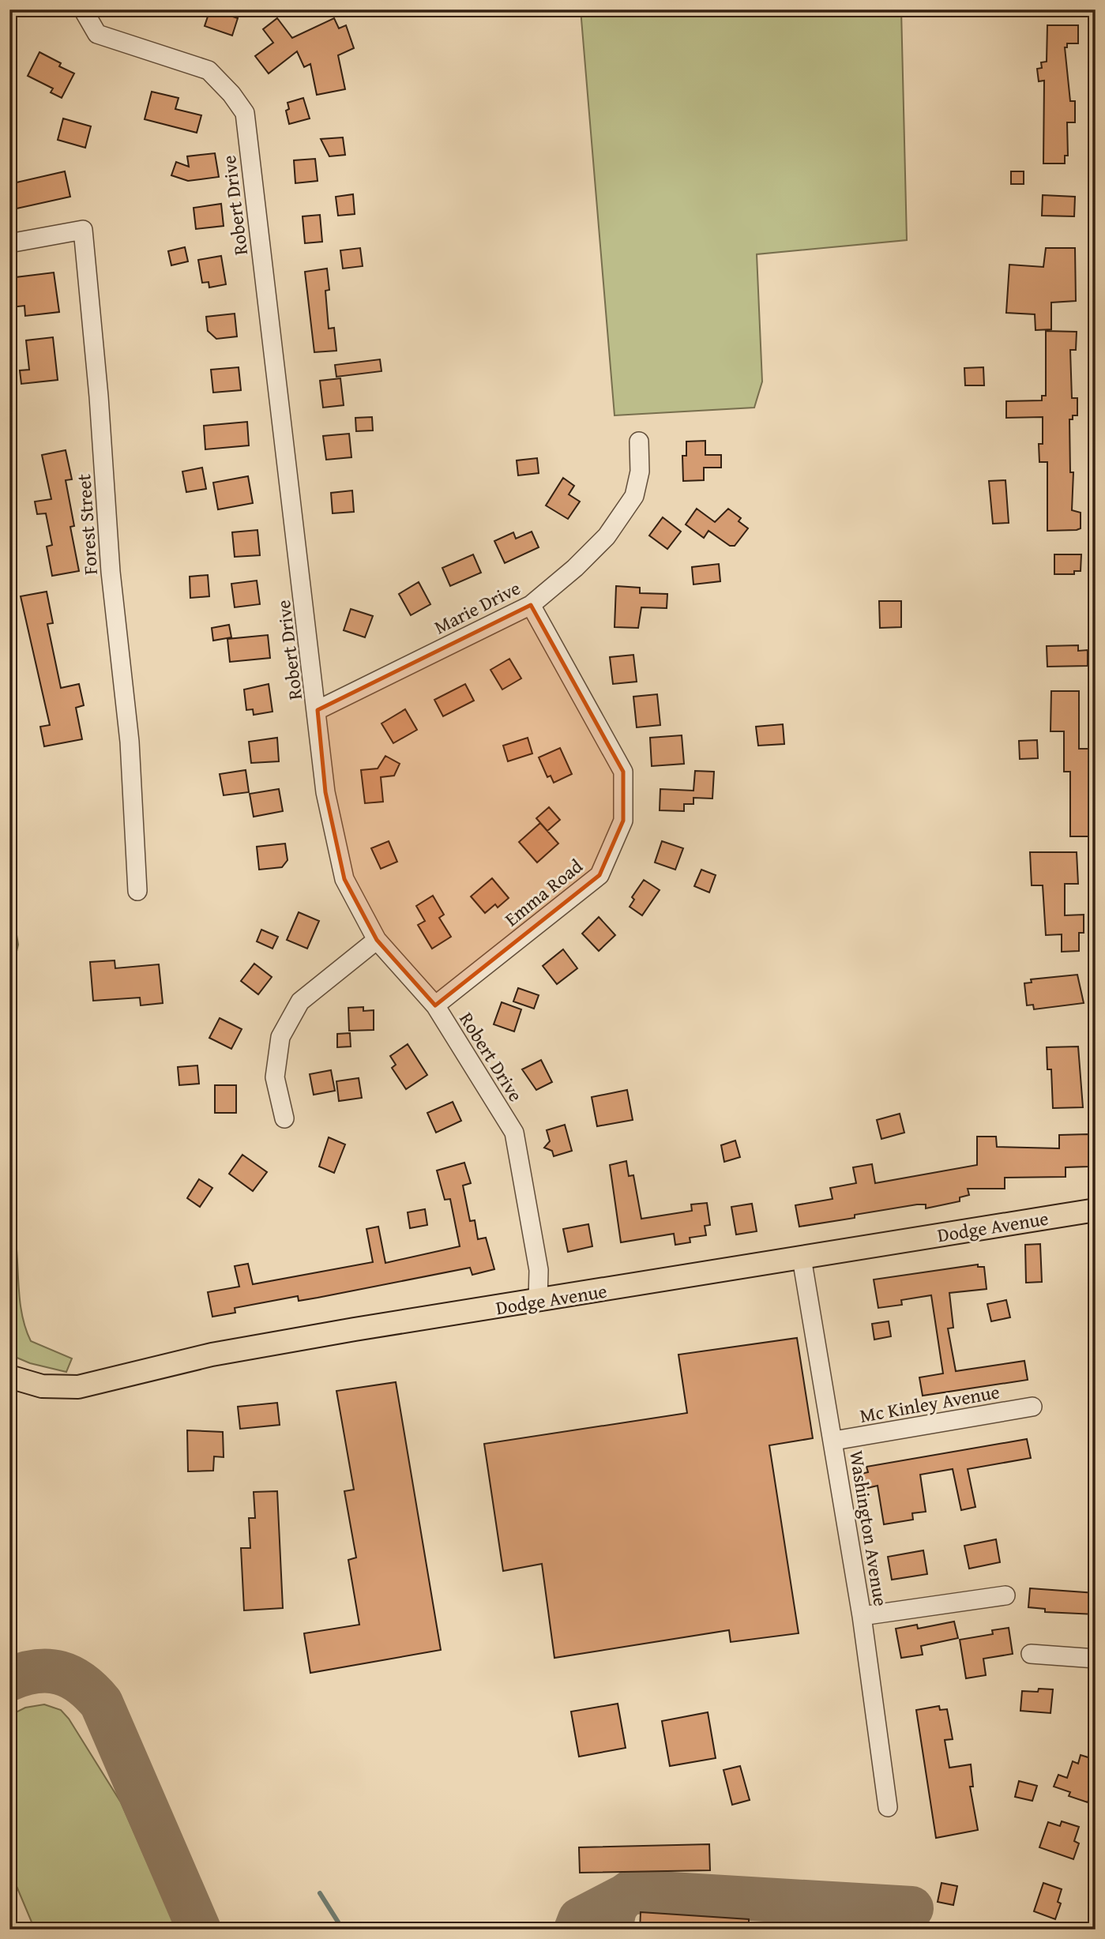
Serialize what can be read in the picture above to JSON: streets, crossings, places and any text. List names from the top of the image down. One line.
{"streets":{"main road":["Dodge Avenue"],"street":["Robert Drive","Forest Street","Marie Drive","Emma Road","Mc Kinley Avenue","Washington Avenue"]},"crossings":[["Robert Drive","Marie Drive"],["Robert Drive","Emma Road"],["Robert Drive","Dodge Avenue"],["Marie Drive","Emma Road"],["Dodge Avenue","Washington Avenue"],["Mc Kinley Avenue","Washington Avenue"]]}
